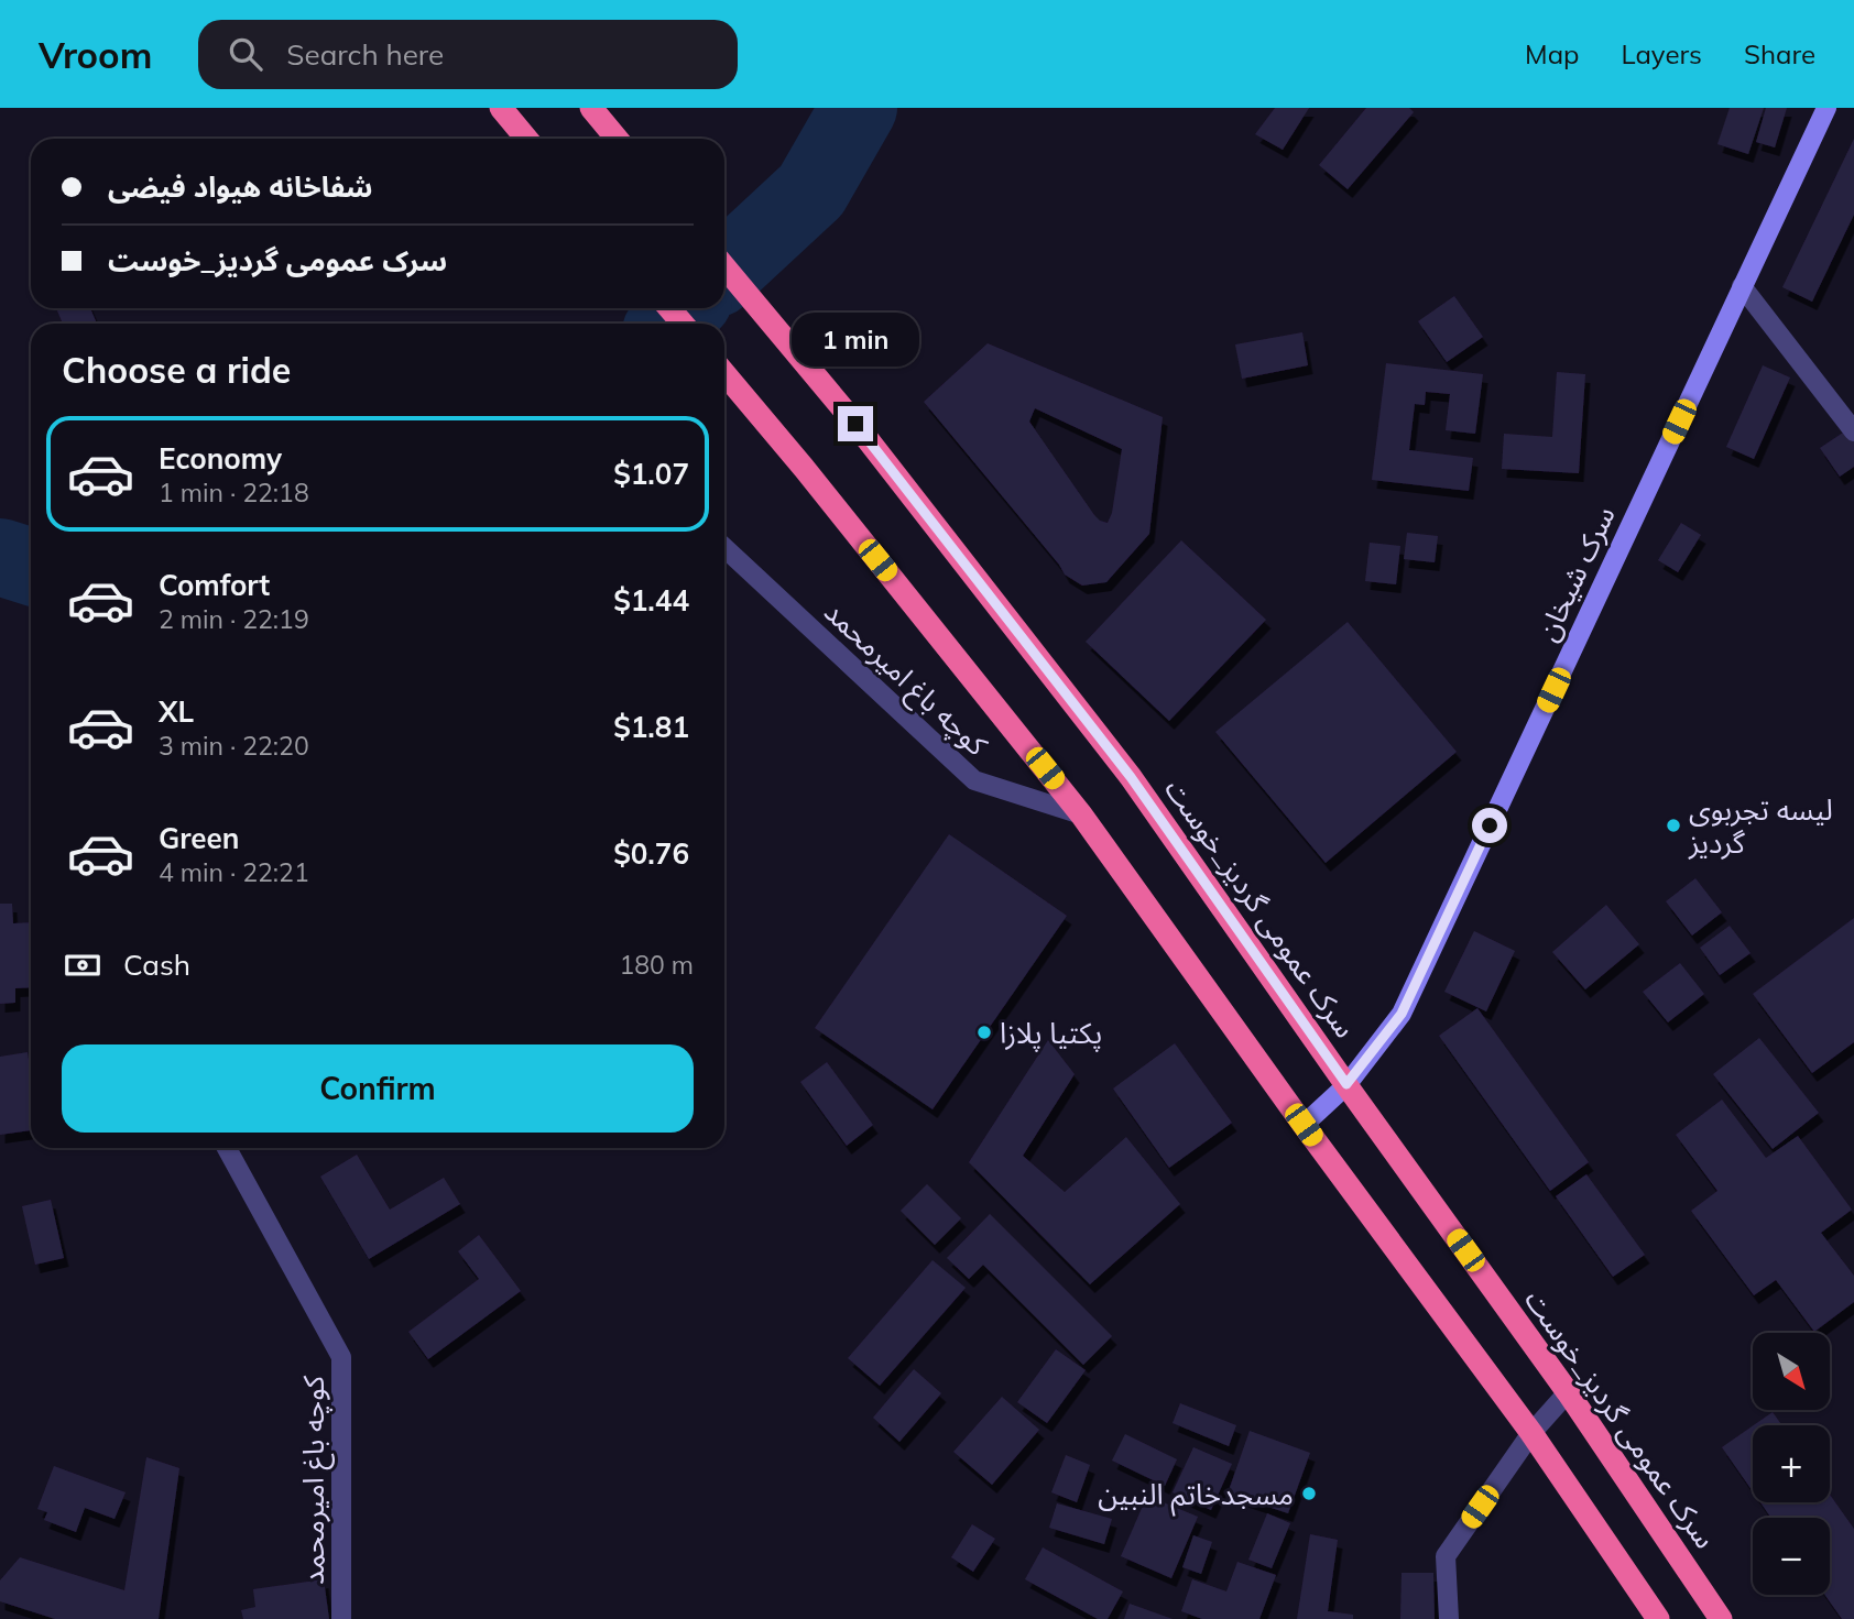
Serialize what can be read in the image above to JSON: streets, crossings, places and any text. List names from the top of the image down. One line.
{"streets":{"highway":["سرک عمومی گردیز_خوست"],"street":["سرک شیخان","کوچه باغ امیرمحمد"]},"crossings":[["سرک شیخان","سرک عمومی گردیز_خوست"]],"places":["لیسه تجربوی گردیز","پکتیا پلازا","مسجدخاتم النبین"],"north":"bottom right","page":{"header":"Vroom","search":"Search here","nav":["Map","Layers","Share"],"banner":["شفاخانه هیواد فیضی","سرک عمومی گردیز_خوست"],"bubble":"1 min","heading":"Choose a ride","list":[{"name":"Economy","note":"1 min · 22:18","value":"$1.07"},{"name":"Comfort","note":"2 min · 22:19","value":"$1.44"},{"name":"XL","note":"3 min · 22:20","value":"$1.81"},{"name":"Green","note":"4 min · 22:21","value":"$0.76"}],"pay":["Cash","180 m"],"buttons":"Confirm","map_buttons":["+","−"]}}
